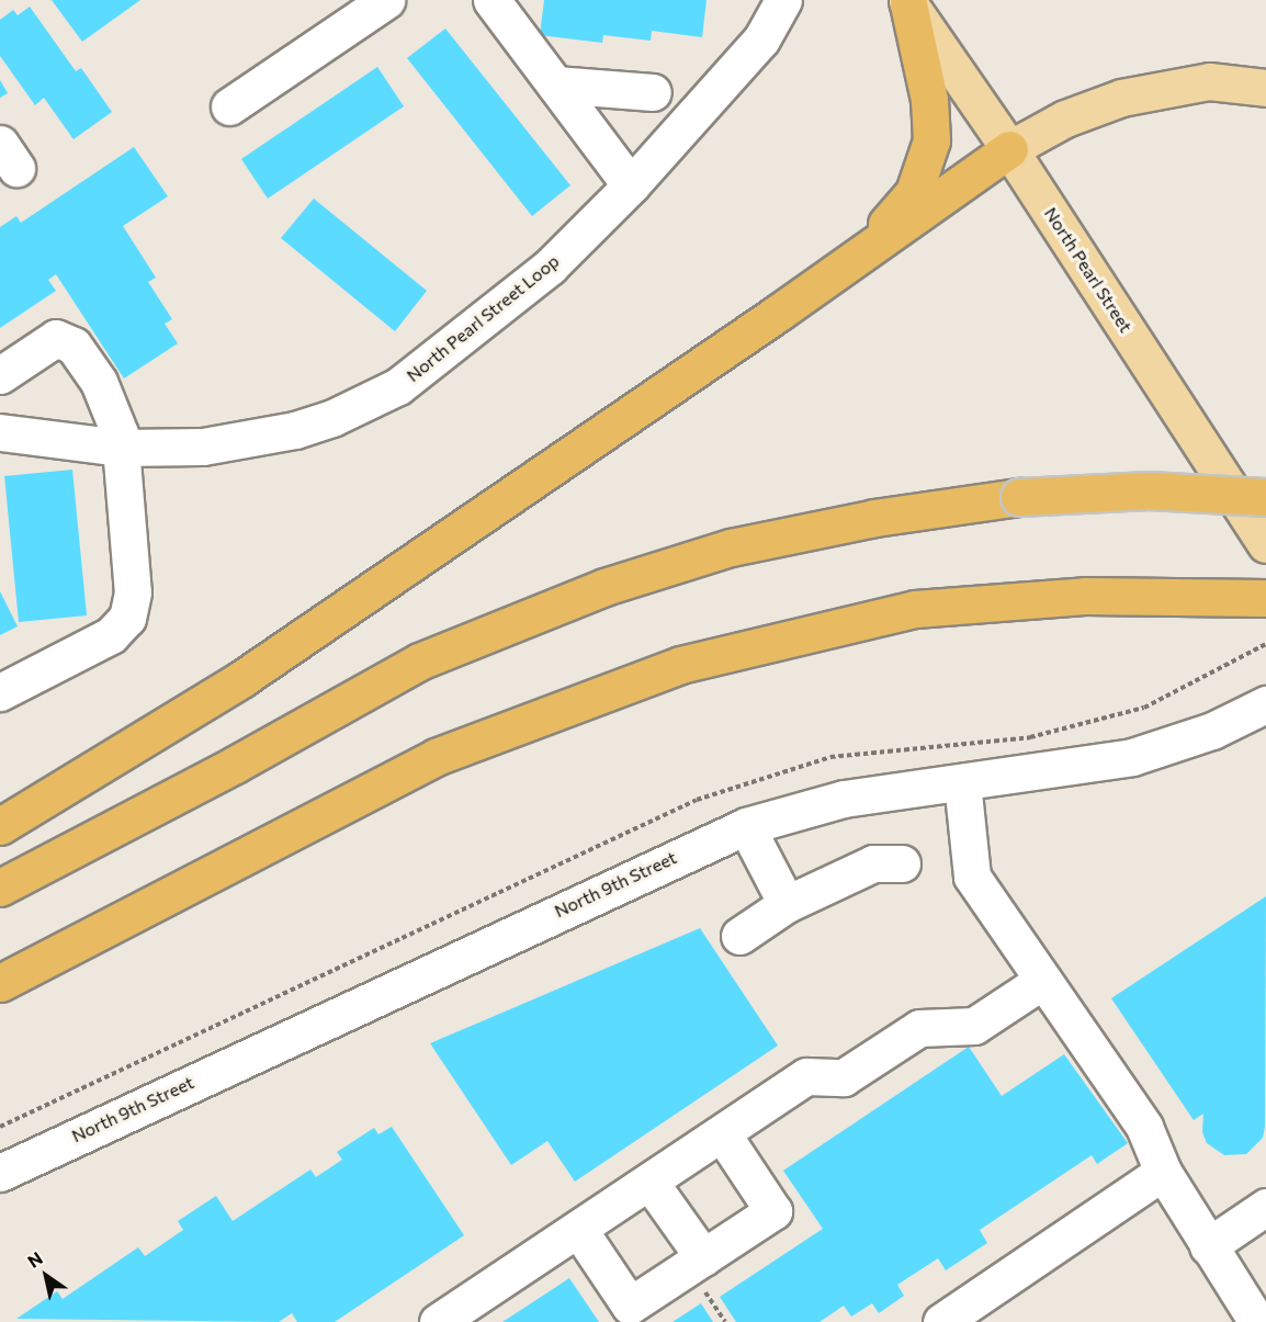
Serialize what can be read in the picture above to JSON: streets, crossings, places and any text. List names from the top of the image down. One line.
{"streets":{"main road":["North Pearl Street"],"street":["North Pearl Street Loop","North 9th Street"]},"north":"top left"}
